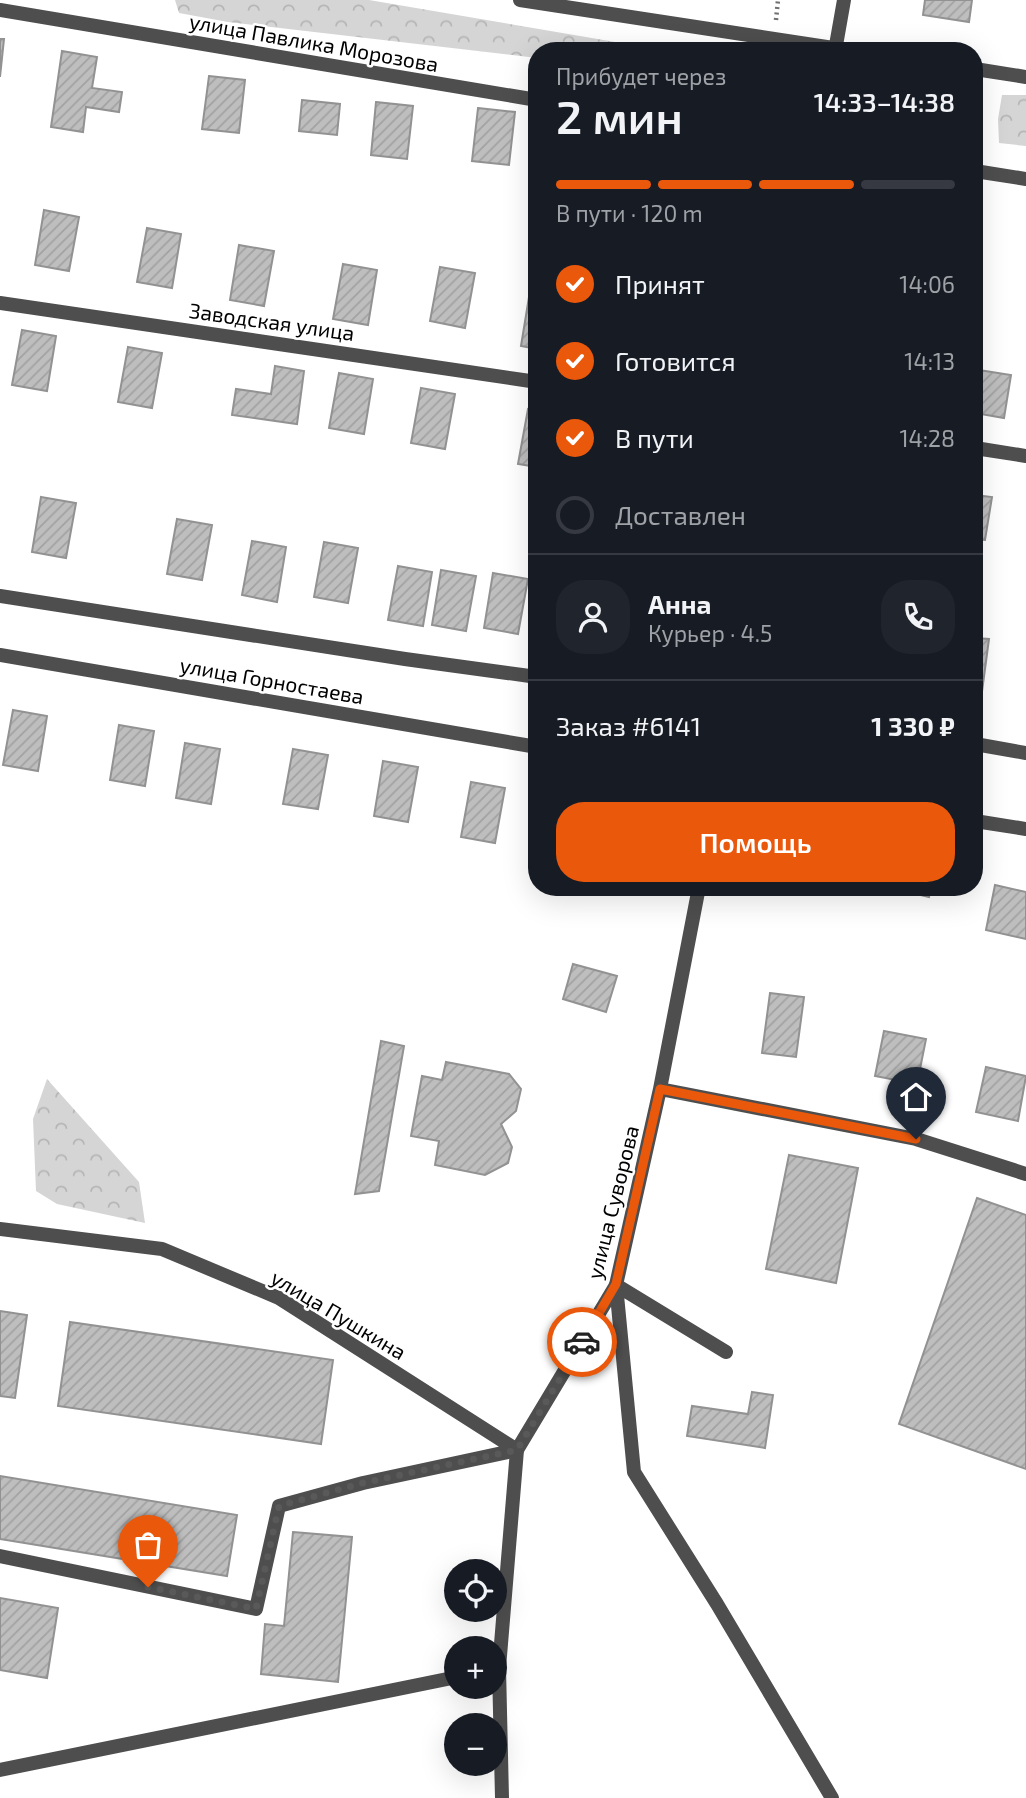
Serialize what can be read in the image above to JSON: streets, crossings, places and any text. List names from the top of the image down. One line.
{"streets":{"street":["улица Павлика Морозова","Заводская улица","улица Горностаева","улица Суворова","улица Пушкина"]},"crossings":[["улица Суворова","улица Пушкина"]],"page":{"heading":["2 мин","Прибудет через","14:33–14:38"],"panel":["Анна","Курьер · 4.5","Заказ #6141","1 330 ₽"],"bar":"В пути · 120 m","list":[["Принят","14:06"],["Готовится","14:13"],["В пути","14:28"],"Доставлен"],"buttons":"Помощь","map_buttons":["+","−"]}}
